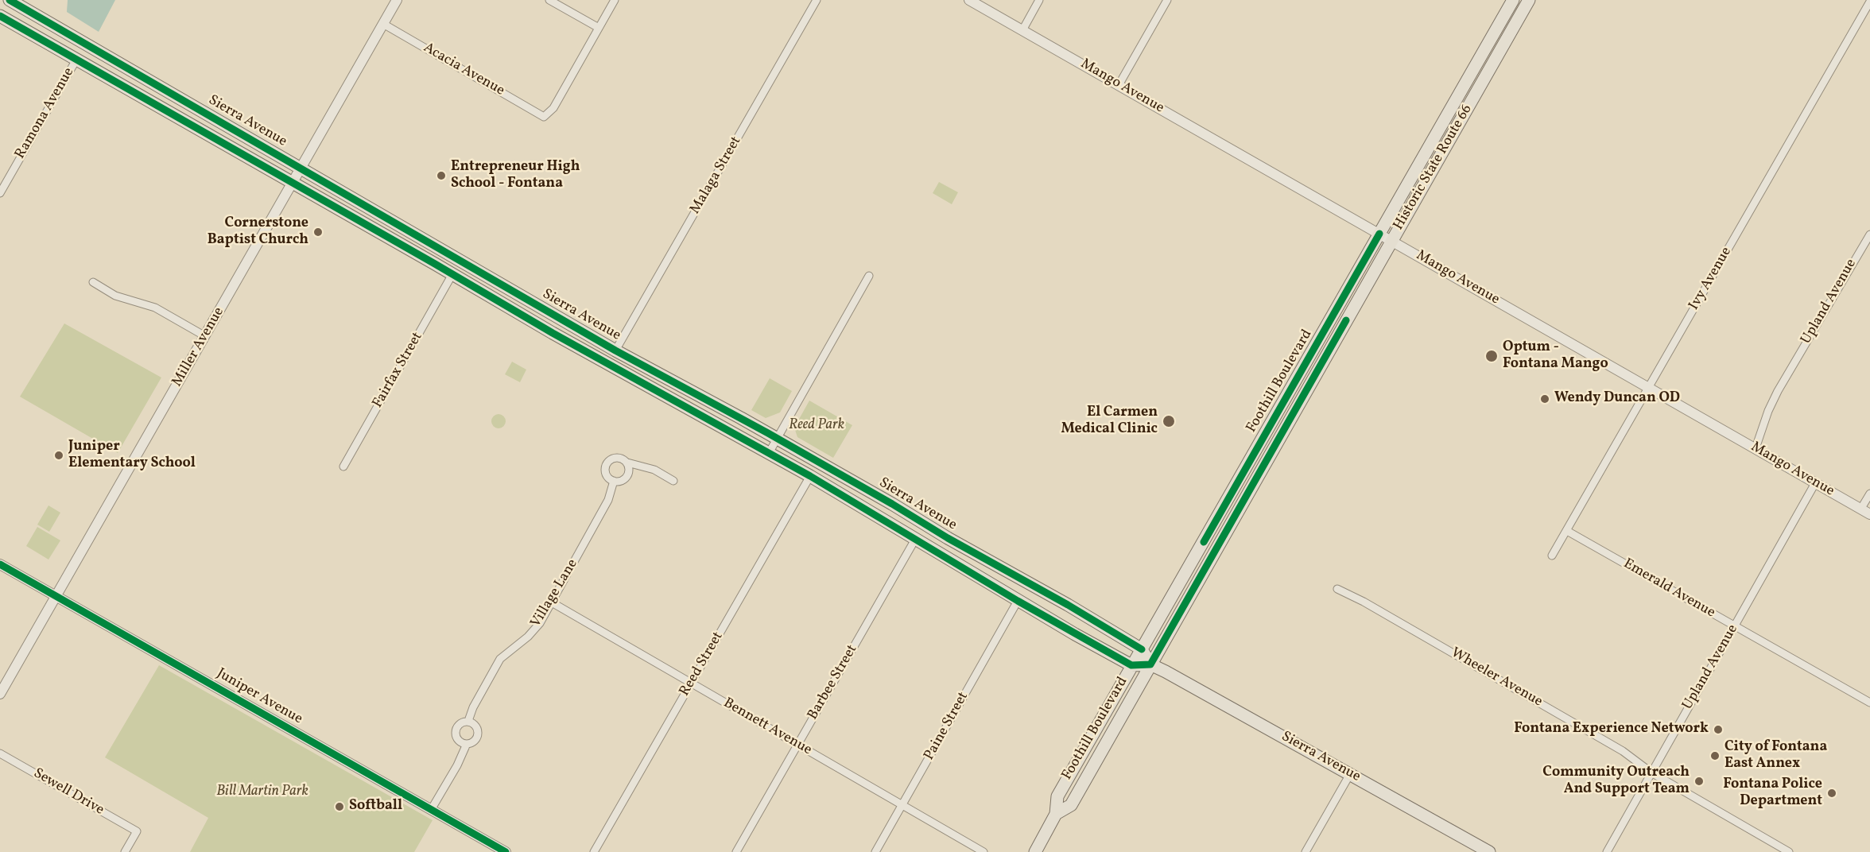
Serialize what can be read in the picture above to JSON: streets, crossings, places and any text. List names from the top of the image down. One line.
{"streets":{"main road":["Sierra Avenue","Historic State Route 66","Foothill Boulevard"],"street":["Acacia Avenue","Mango Avenue","Ramona Avenue","Malaga Street","Ivy Avenue","Upland Avenue","Miller Avenue","Fairfax Street","Emerald Avenue","Village Lane","Reed Street","Wheeler Avenue","Barbee Street","Juniper Avenue","Paine Street","Bennett Avenue","Sewell Drive"]},"crossings":[["Acacia Avenue","Miller Avenue"],["Mango Avenue","Historic State Route 66"],["Mango Avenue","Ivy Avenue"],["Mango Avenue","Upland Avenue"],["Mango Avenue","Foothill Boulevard"],["Ramona Avenue","Sierra Avenue"],["Sierra Avenue","Malaga Street"],["Sierra Avenue","Miller Avenue"],["Sierra Avenue","Fairfax Street"],["Sierra Avenue","Foothill Boulevard"],["Sierra Avenue","Reed Street"],["Sierra Avenue","Barbee Street"],["Sierra Avenue","Paine Street"],["Historic State Route 66","Foothill Boulevard"],["Ivy Avenue","Emerald Avenue"],["Upland Avenue","Emerald Avenue"],["Upland Avenue","Wheeler Avenue"],["Miller Avenue","Juniper Avenue"],["Village Lane","Bennett Avenue"],["Reed Street","Bennett Avenue"],["Barbee Street","Bennett Avenue"],["Paine Street","Bennett Avenue"]],"parks":["Reed Park","Bill Martin Park"],"places":["Entrepreneur High School - Fontana","Cornerstone Baptist Church","Optum - Fontana Mango","Wendy Duncan OD","El Carmen Medical Clinic","Juniper Elementary School","Fontana Experience Network","City of Fontana East Annex","Community Outreach And Support Team","Fontana Police Department","Softball"]}
